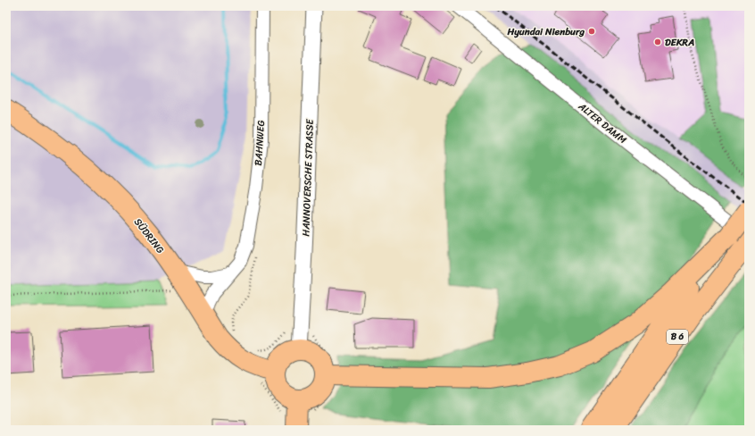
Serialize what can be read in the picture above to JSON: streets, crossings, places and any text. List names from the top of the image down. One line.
{"streets":{"main road":["SÜDRING","B 6"],"street":["ALTER DAMM","BAHNWEG","HANNOVERSCHE STRASSE"]},"crossings":[["ALTER DAMM","B 6"],["BAHNWEG","SÜDRING"],["HANNOVERSCHE STRASSE","SÜDRING"]],"places":["Hyundai Nienburg","DEKRA"]}
